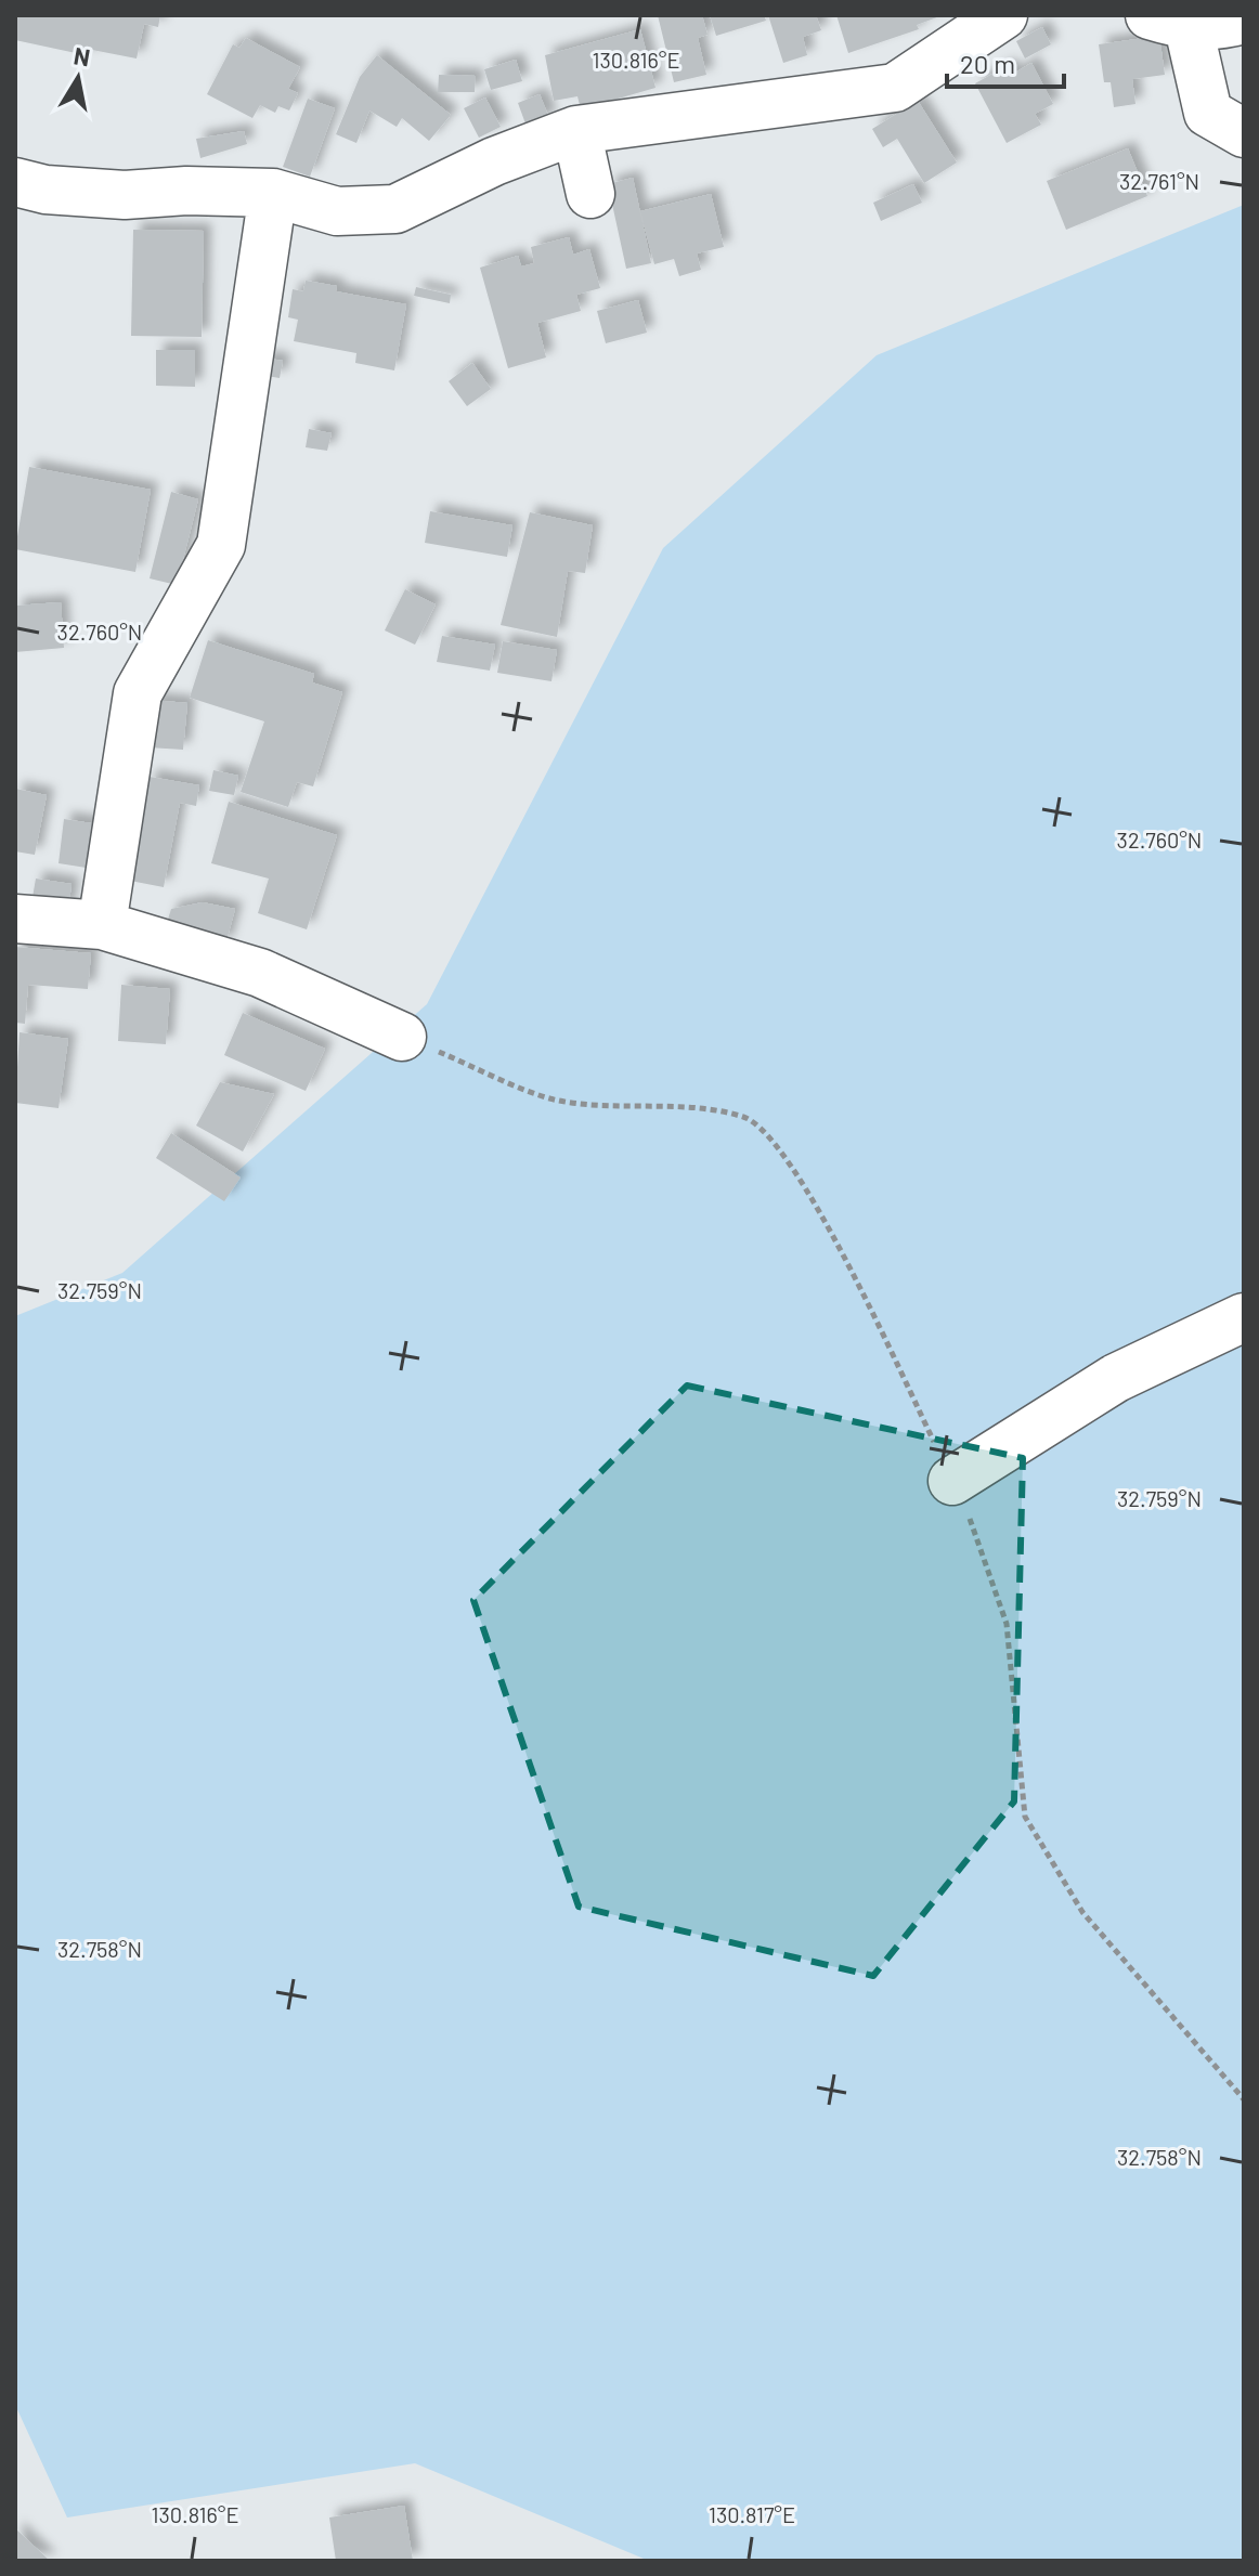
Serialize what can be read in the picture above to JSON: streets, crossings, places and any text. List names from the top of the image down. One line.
{"scale_bar":"20 m","north":"top","coordinates":["130.816°E","32.761°N","32.760°N","32.759°N","32.758°N","130.817°E"]}
